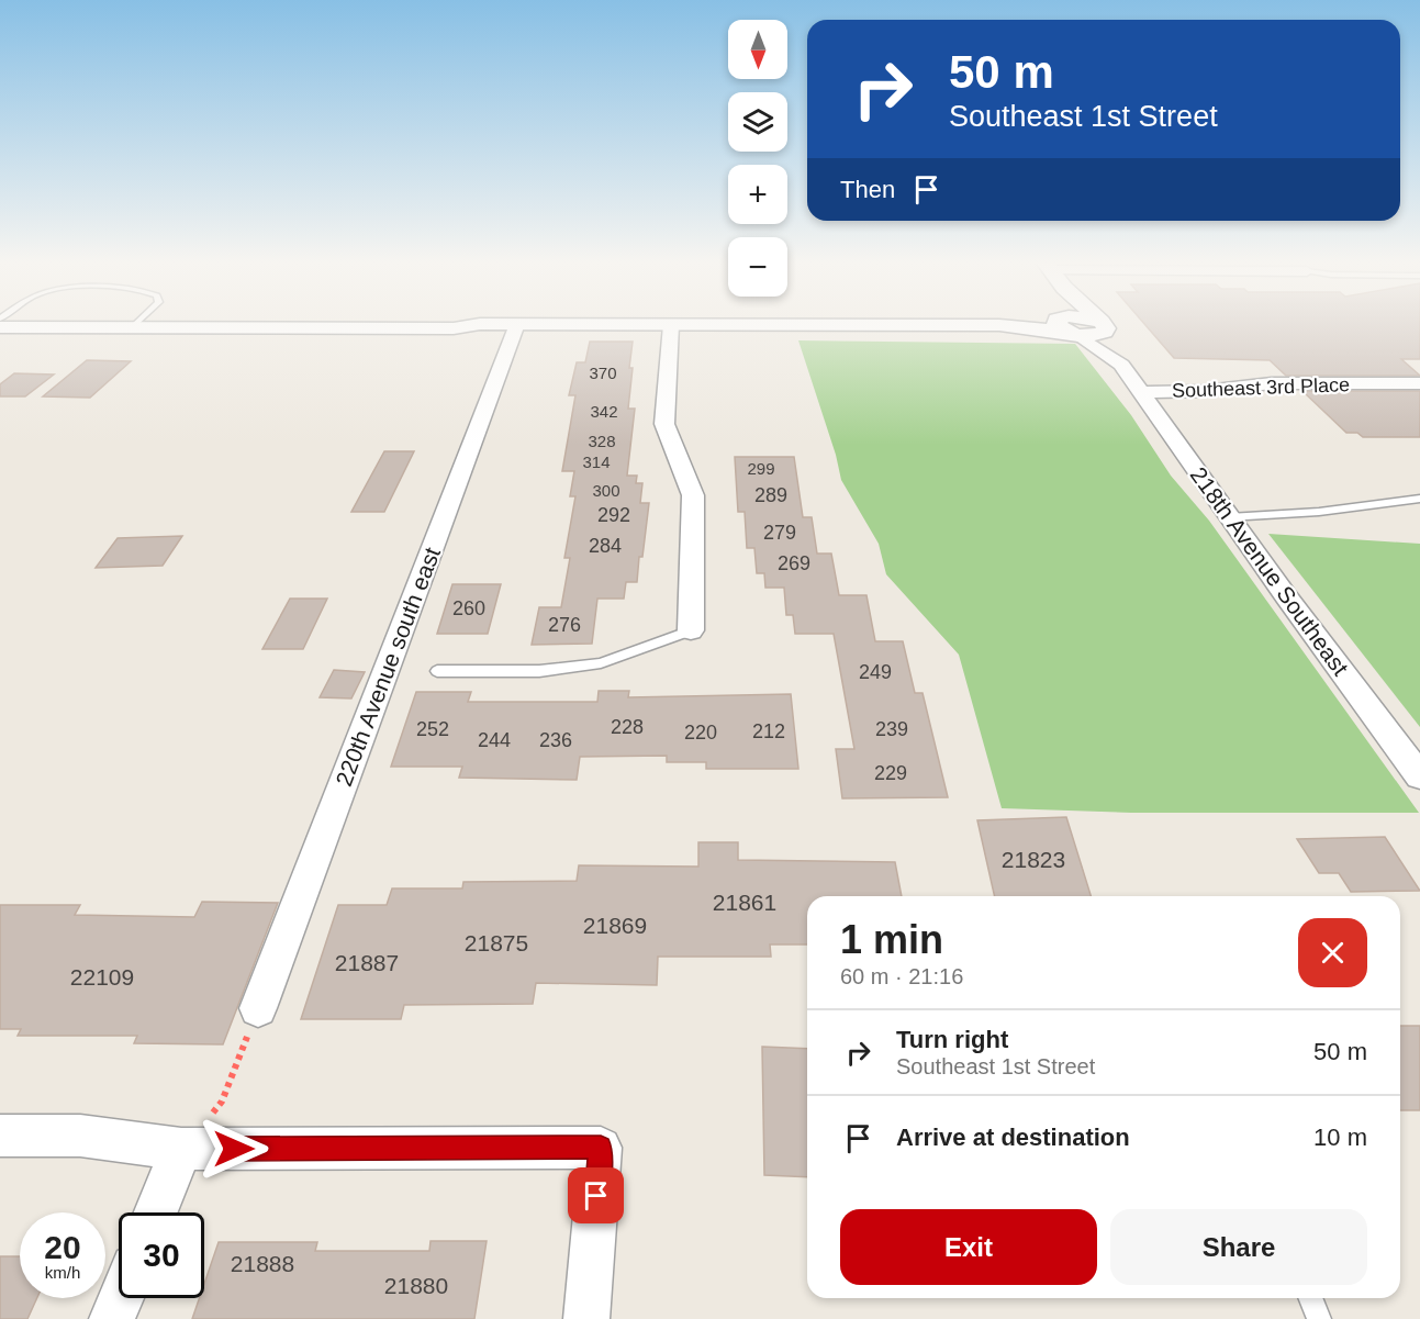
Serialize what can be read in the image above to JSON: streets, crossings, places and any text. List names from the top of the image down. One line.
{"streets":{"street":["Southeast 3rd Place","218th Avenue Southeast","220th Avenue south east"]},"crossings":[["Southeast 3rd Place","218th Avenue Southeast"]],"house_numbers":["370","342","328","314","299","300","289","292","279","284","269","260","276","249","228","252","239","212","220","244","236","229","21823","21861","21869","21875","21887","22109","21888","21880"],"north":"bottom","page":{"map_buttons":["+","−"],"turn":["50 m","Southeast 1st Street"],"then":"Then","heading":["1 min","60 m · 21:16"],"list":[{"name":"Turn right","note":"Southeast 1st Street","value":"50 m"},{"name":"Arrive at destination","value":"10 m"}],"buttons":["Exit","Share"],"speed":"20 km/h","limit":"30"}}
